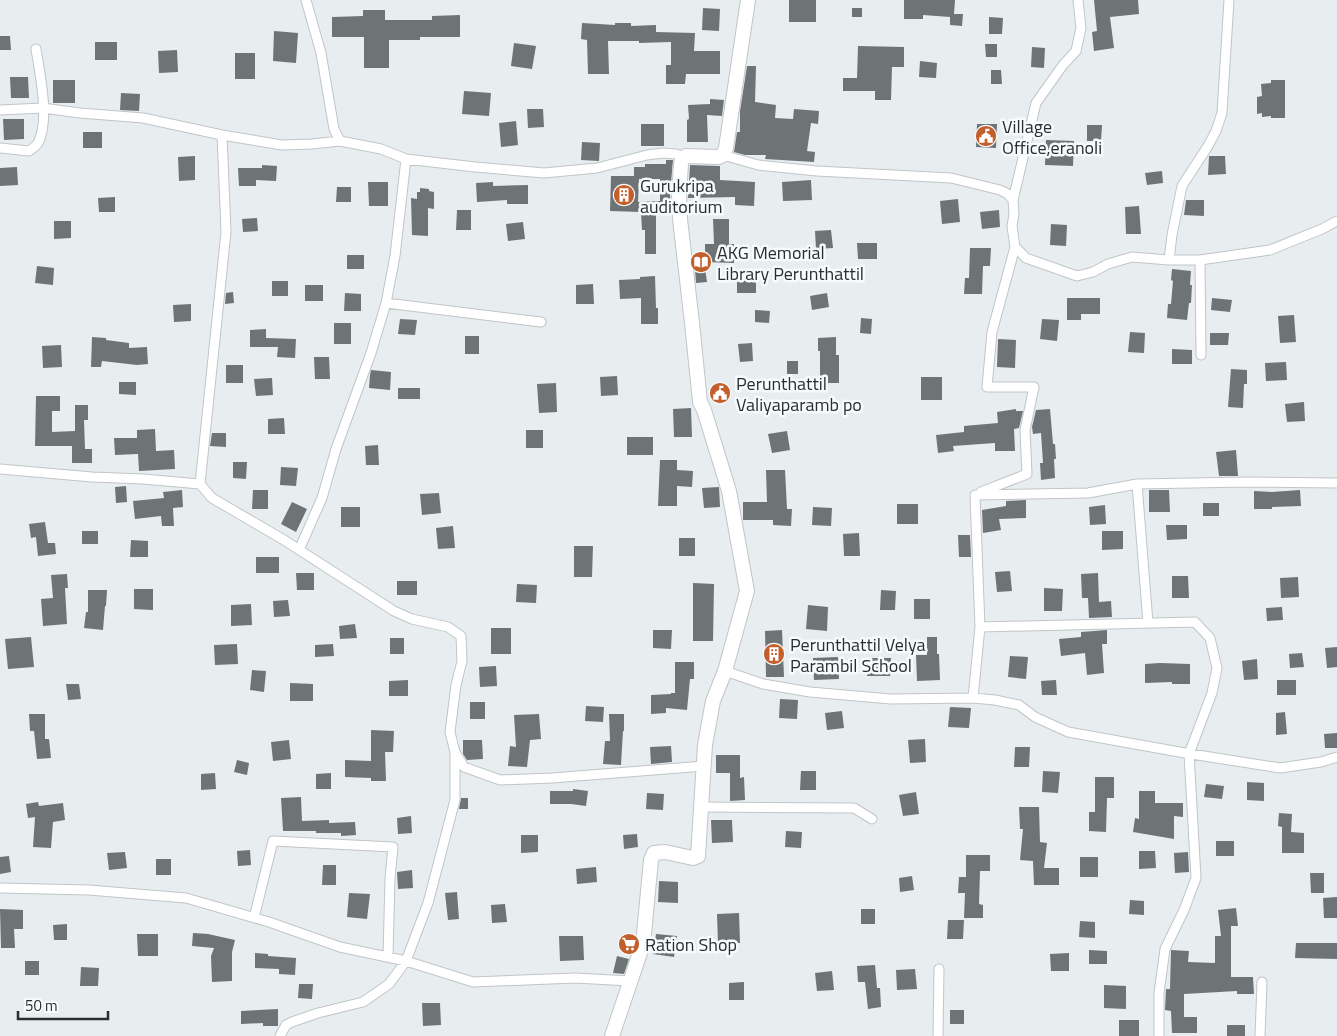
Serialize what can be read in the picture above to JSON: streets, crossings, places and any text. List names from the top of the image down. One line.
{"places":{"public building":["Village Office,eranoli","Perunthattil Valiyaparamb po"],"building":["Gurukripa auditorium","Perunthattil Velya Parambil School"],"library":["AKG Memorial Library Perunthattil"],"supermarket":["Ration Shop"]},"scale_bar":"50 m"}
